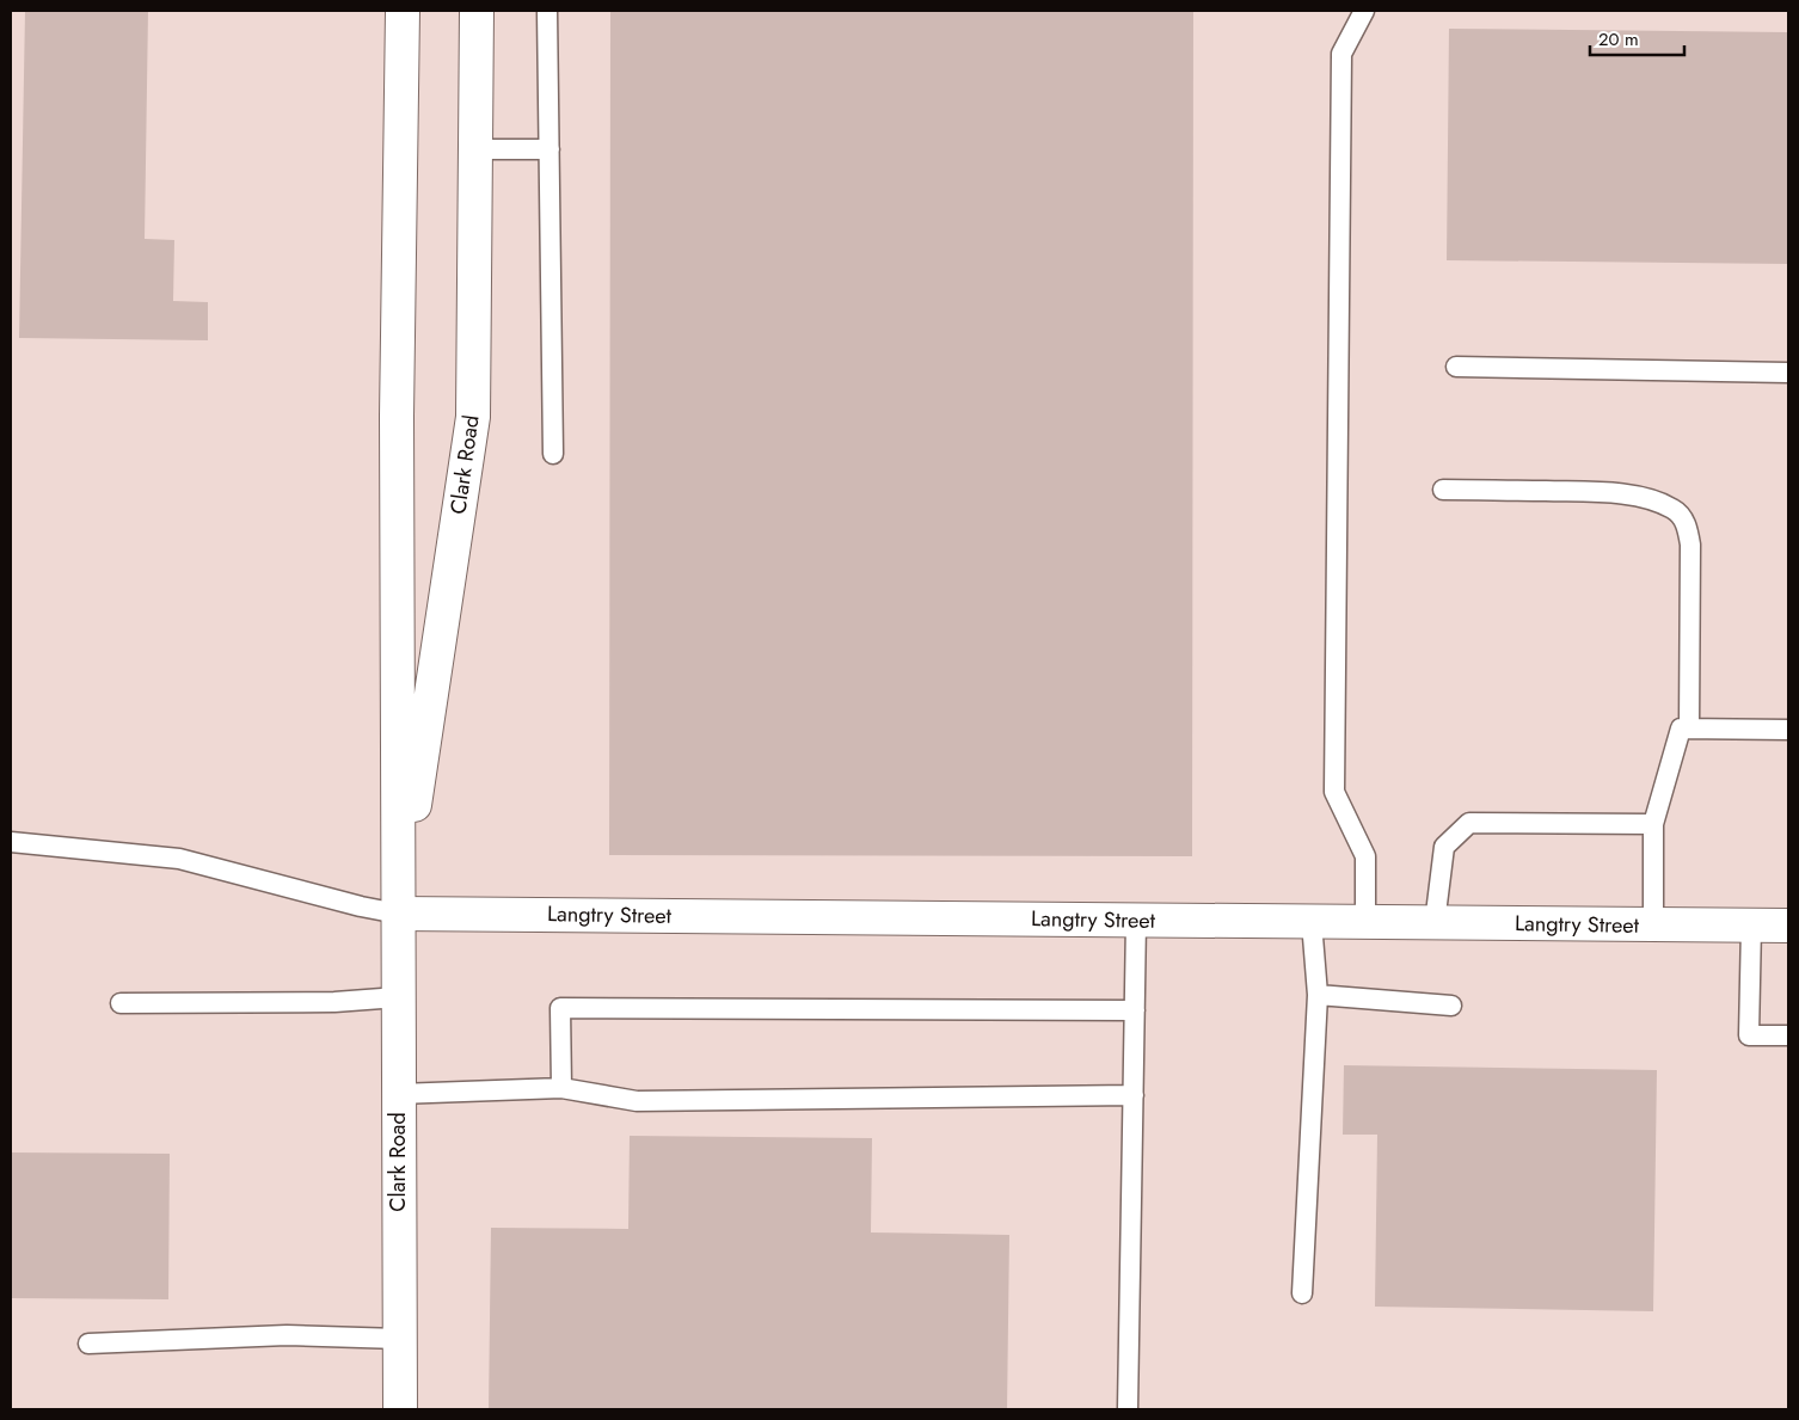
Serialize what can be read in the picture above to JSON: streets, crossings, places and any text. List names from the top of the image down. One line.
{"streets":{"street":["Clark Road","Langtry Street"]},"crossings":[["Clark Road","Langtry Street"]],"scale_bar":"20 m"}
